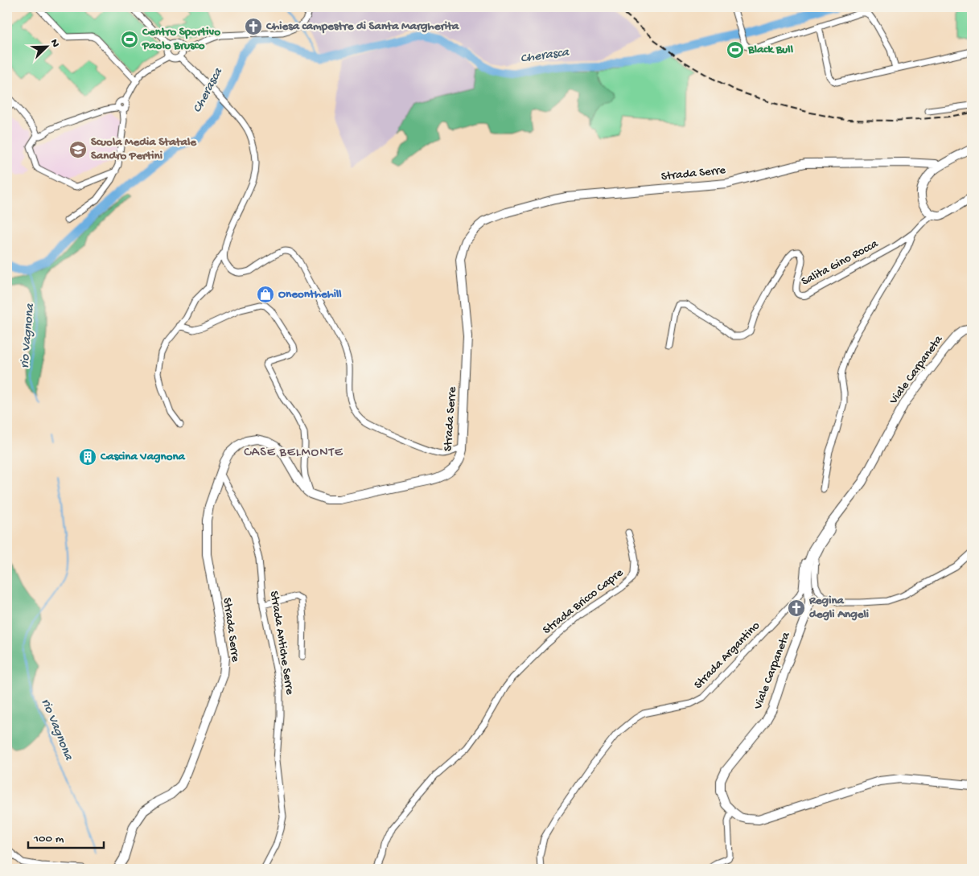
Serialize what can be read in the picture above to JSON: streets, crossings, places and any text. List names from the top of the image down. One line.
{"streets":{"main road":["Strada Serre","Viale Carpaneta"],"street":["Salita Gino Rocca","Strada Bricco Capre","Strada Antiche Serre","Strada Argantino"]},"crossings":[["Strada Serre","Strada Antiche Serre"],["Viale Carpaneta","Strada Argantino"]],"districts":["CASE BELMONTE"],"water":["Cherasca","rio Vagnona"],"places":{"church":["Chiesa campestre di Santa Margherita","Regina degli Angeli"],"sports":["Centro Sportivo Paolo Brusco","Black Bull"],"school or university":["Scuola Media Statale Sandro Pertini"],"shop":["Oneonthehill"],"building":["Cascina Vagnona"]},"scale_bar":"100 m","north":"top right"}
